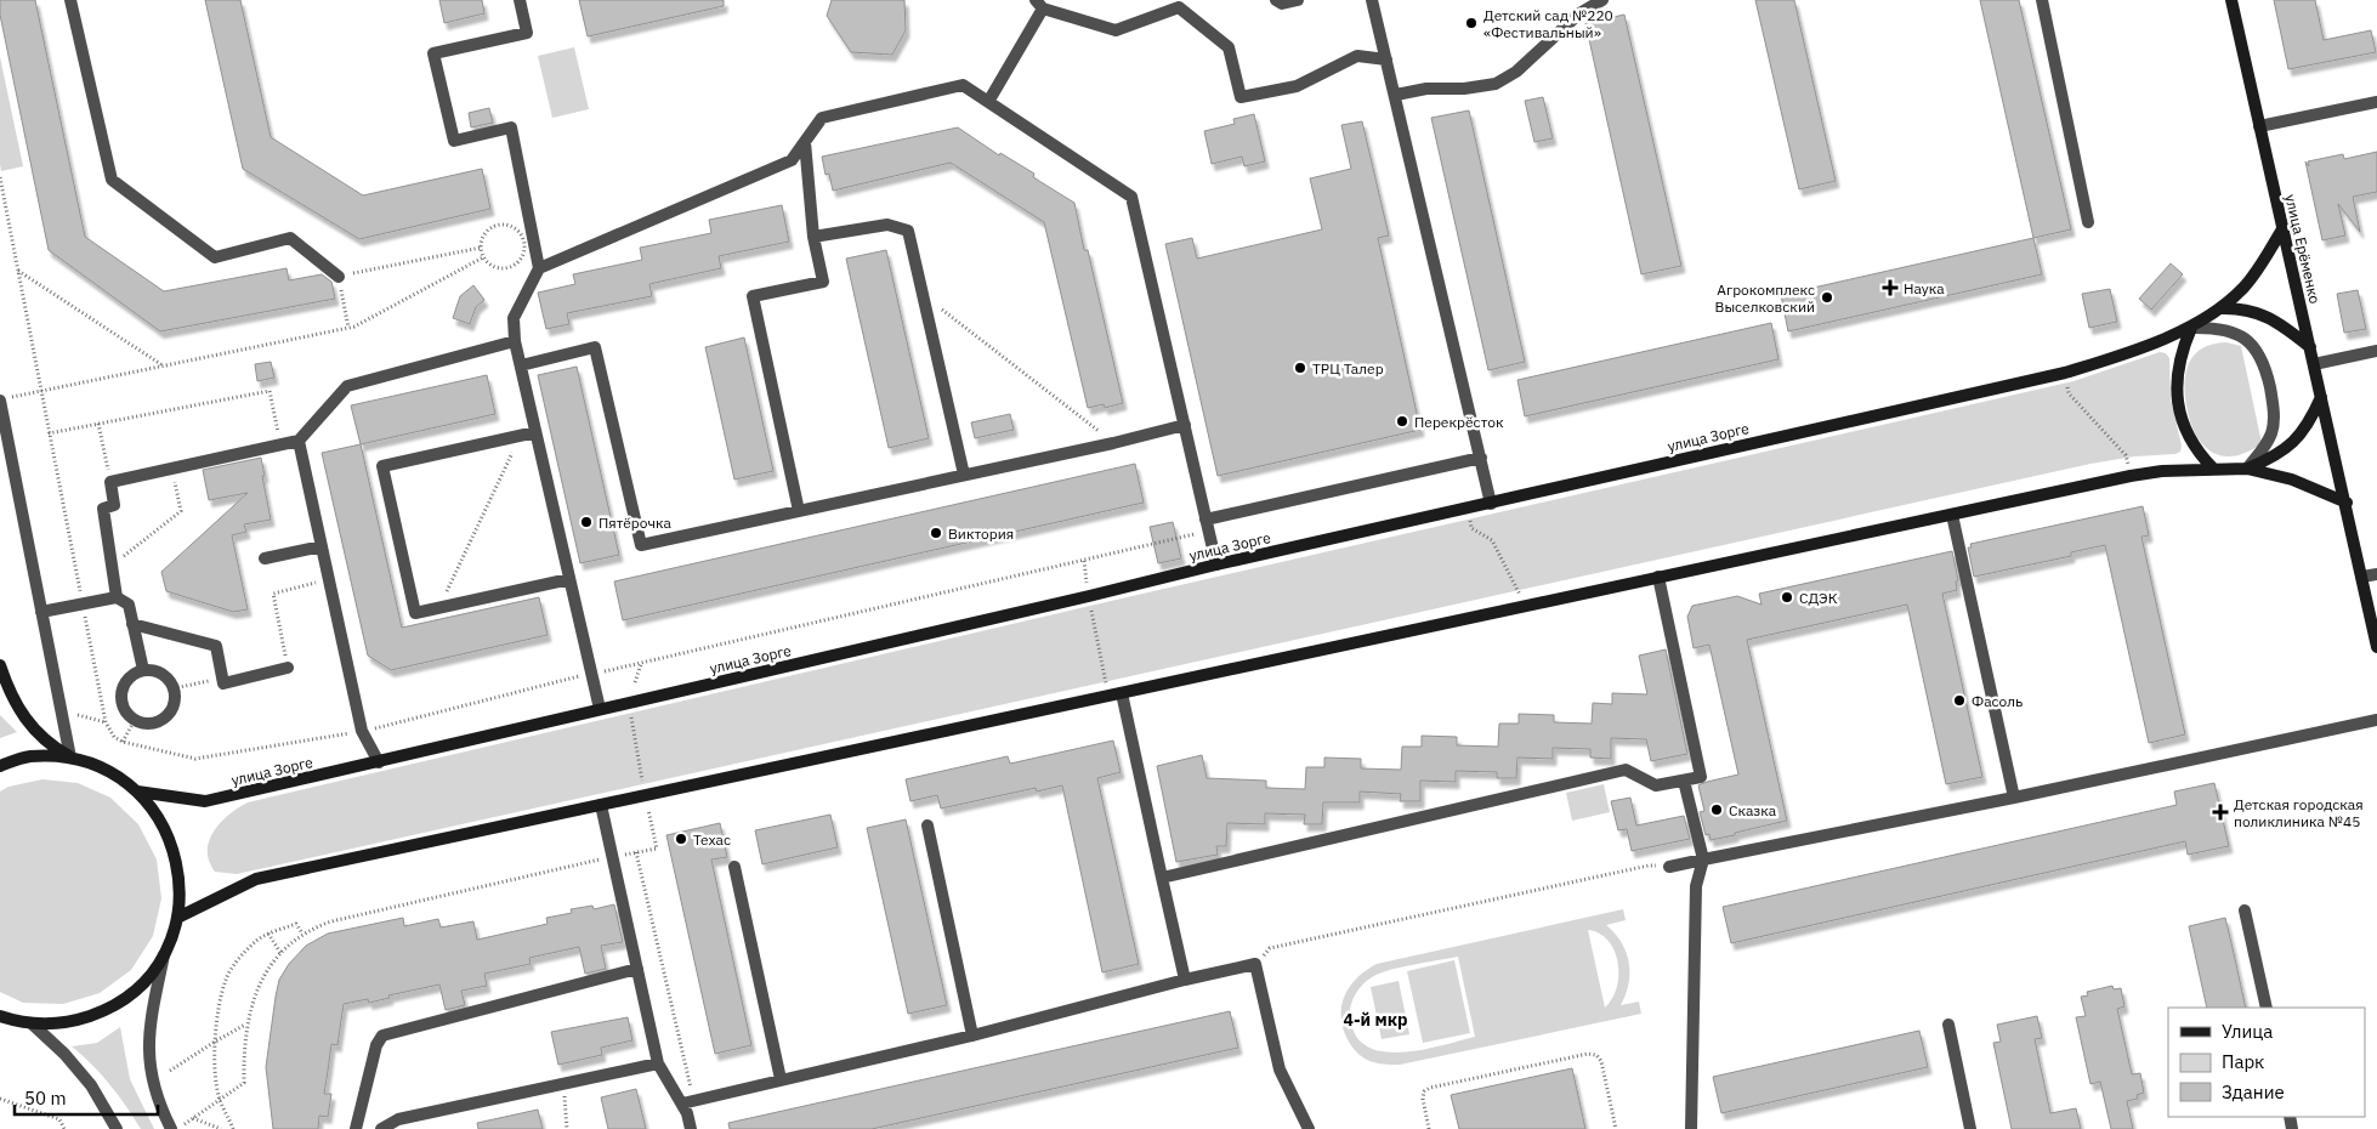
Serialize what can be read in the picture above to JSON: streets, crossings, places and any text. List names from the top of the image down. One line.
{"streets":{"main road":["улица Ерёменко","улица Зорге"]},"crossings":[["улица Ерёменко","улица Зорге"]],"districts":["4-й мкр"],"places":{"other":["Детский сад №220 «Фестивальный»","Агрокомплекс Выселковский","ТРЦ Талер","Перекрёсток","Пятёрочка","Виктория","СДЭК","Фасоль","Сказка","Техас"],"health":["Наука","Детская городская поликлиника №45"]},"legend":["Улица","Парк","Здание"],"scale_bar":"50 m"}
